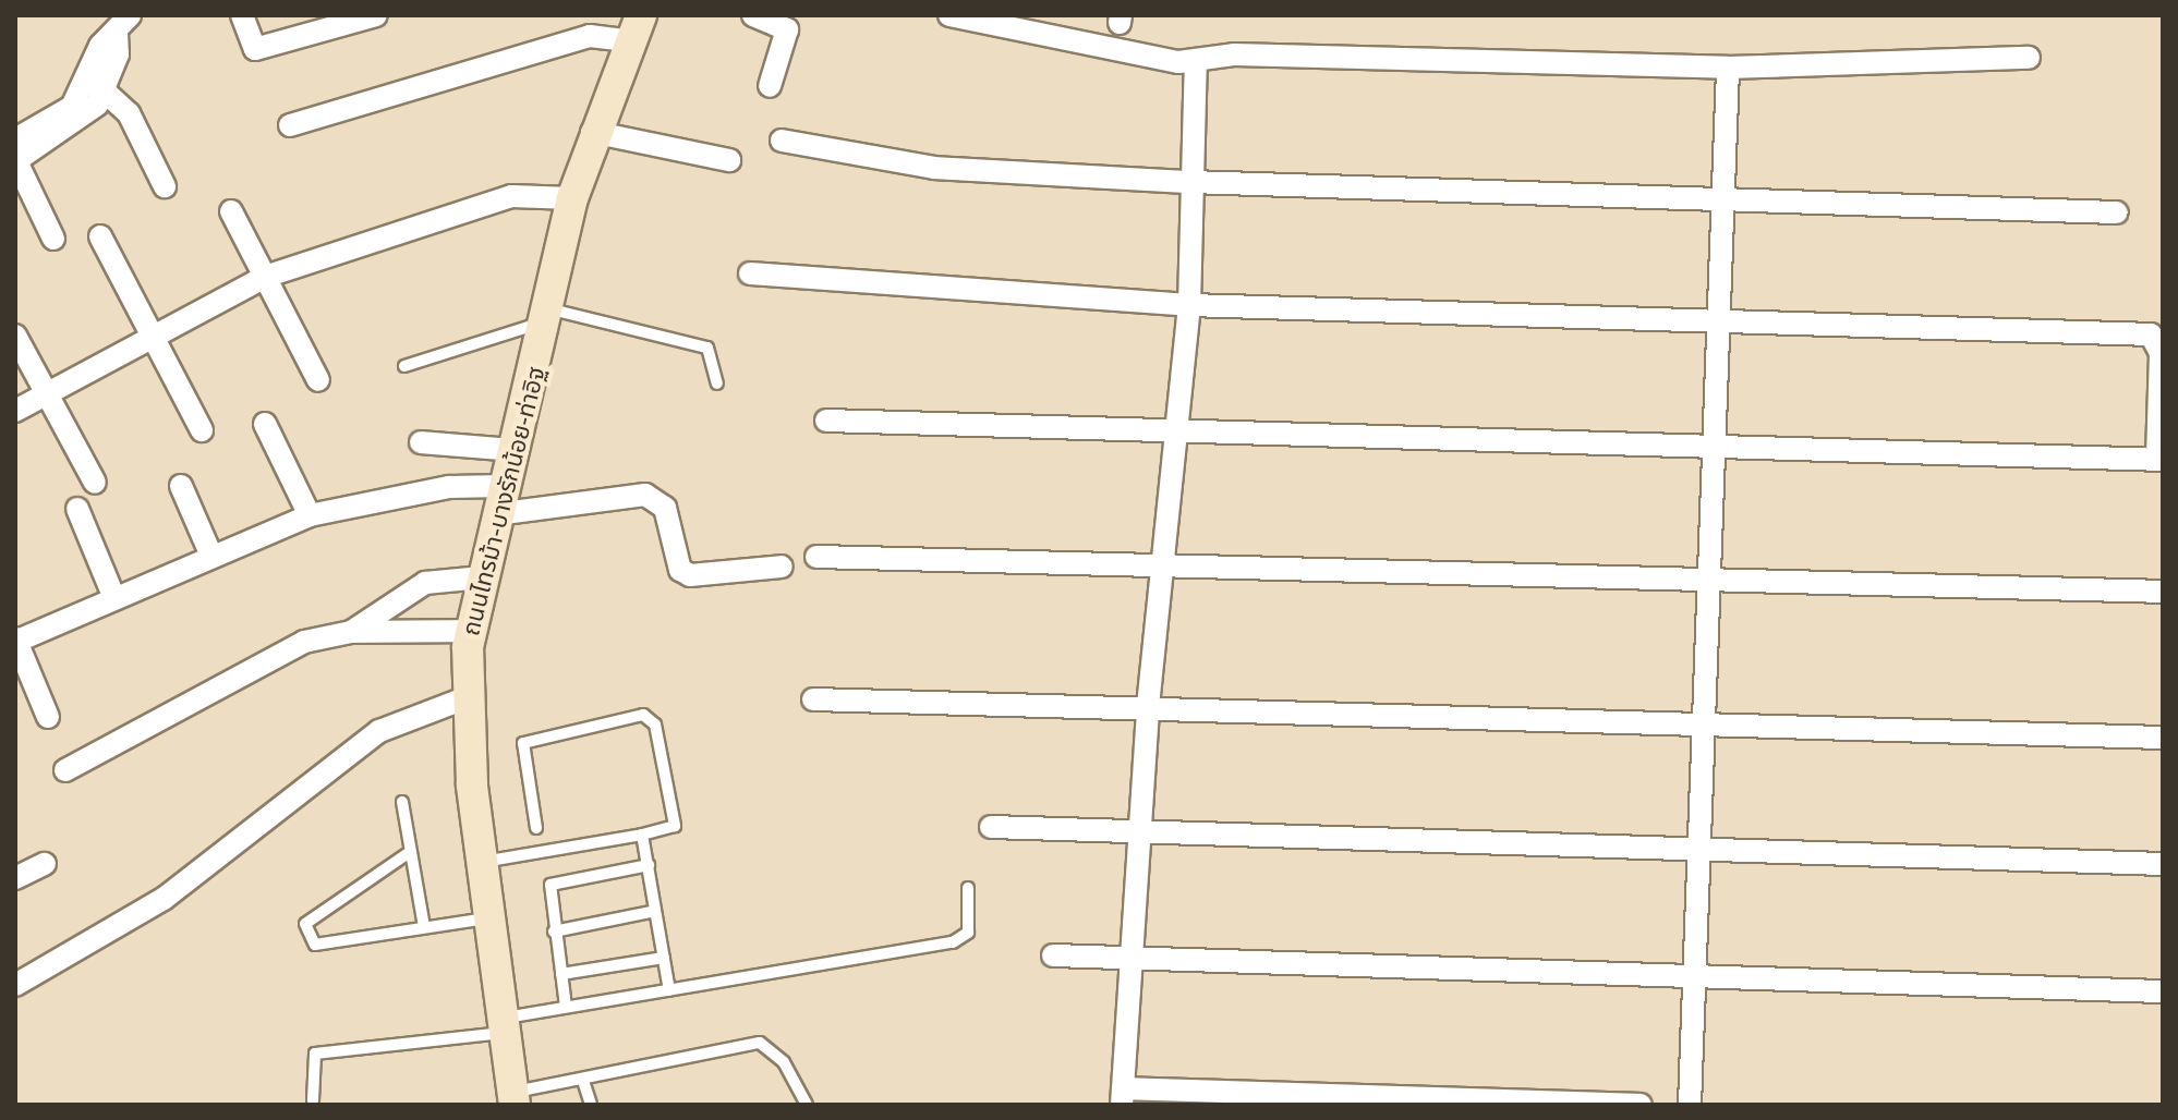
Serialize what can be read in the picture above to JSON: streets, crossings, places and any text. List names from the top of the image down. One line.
{"streets":{"street":["ถนนไทรม้า-บางรักน้อย-ท่าอิฐ"]}}
